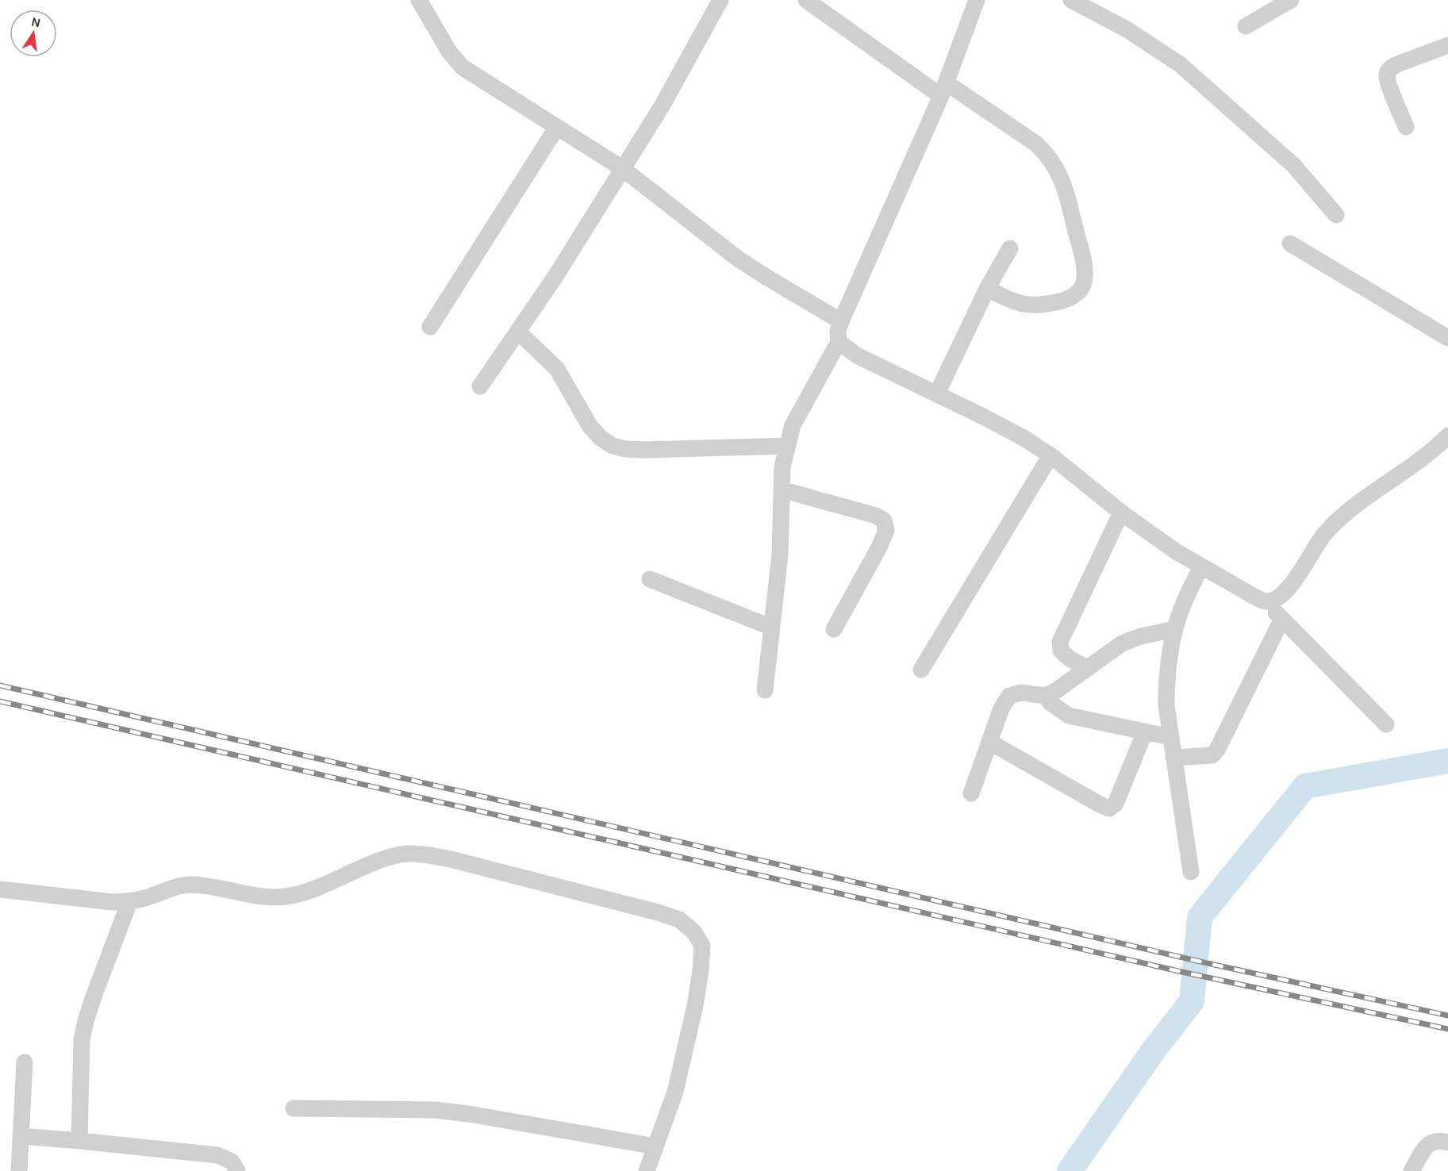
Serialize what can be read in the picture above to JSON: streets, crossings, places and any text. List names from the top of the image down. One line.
{"north":"top"}
